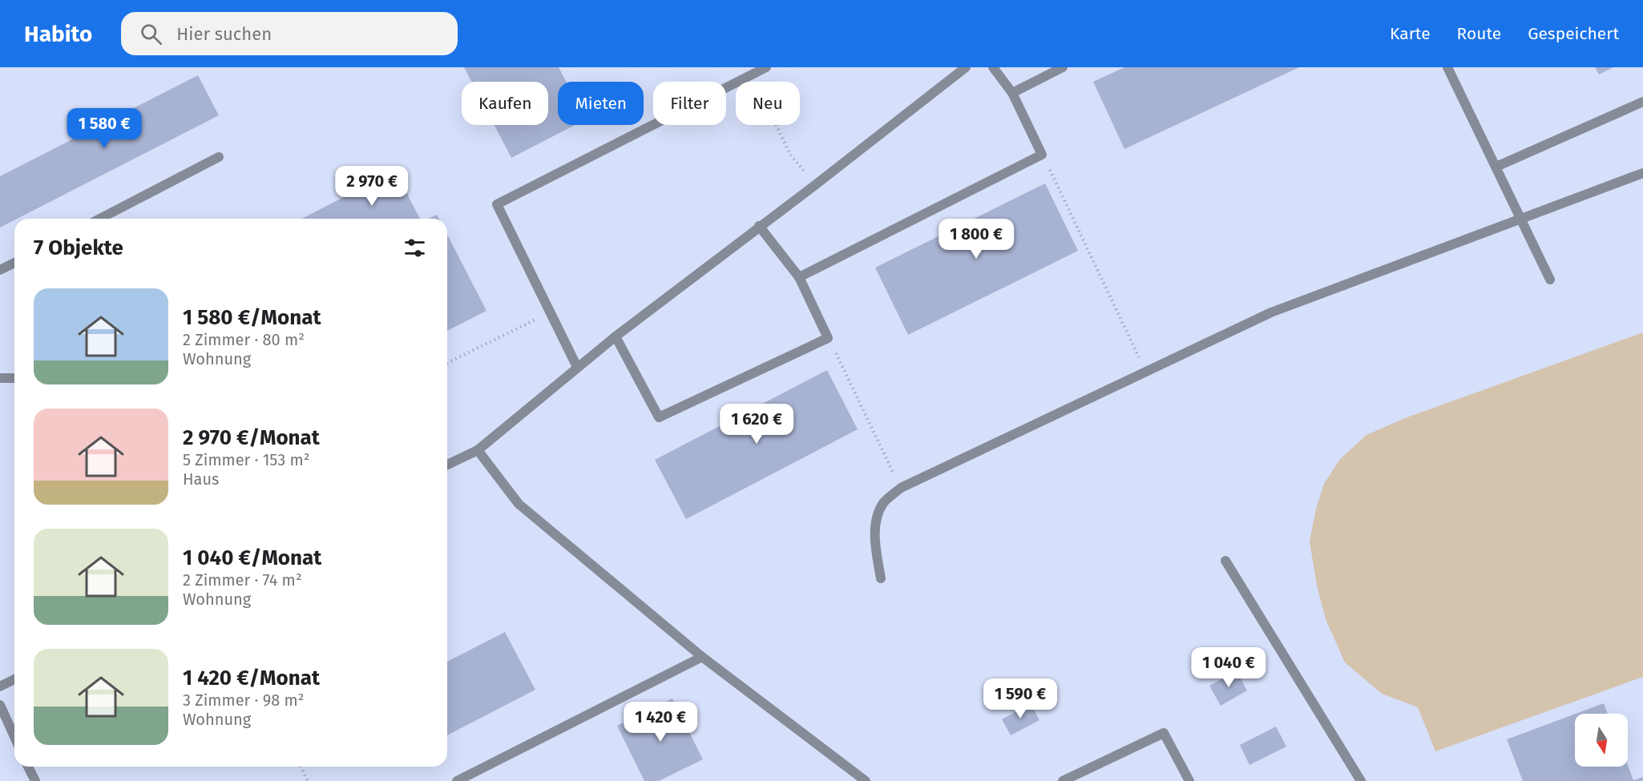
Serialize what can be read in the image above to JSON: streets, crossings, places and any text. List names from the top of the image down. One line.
{"north":"bottom","page":{"header":"Habito","search":"Hier suchen","nav":["Karte","Route","Gespeichert"],"chip":["Kaufen","Mieten","Filter","Neu"],"price":["1 580 €","2 970 €","1 800 €","1 620 €","1 040 €","1 590 €","1 420 €"],"heading":"7 Objekte","list":[{"name":"1 580 €/Monat","note":"2 Zimmer · 80 m² · Wohnung"},{"name":"2 970 €/Monat","note":"5 Zimmer · 153 m² · Haus"},{"name":"1 040 €/Monat","note":"2 Zimmer · 74 m² · Wohnung"},{"name":"1 420 €/Monat","note":"3 Zimmer · 98 m² · Wohnung"}]}}
